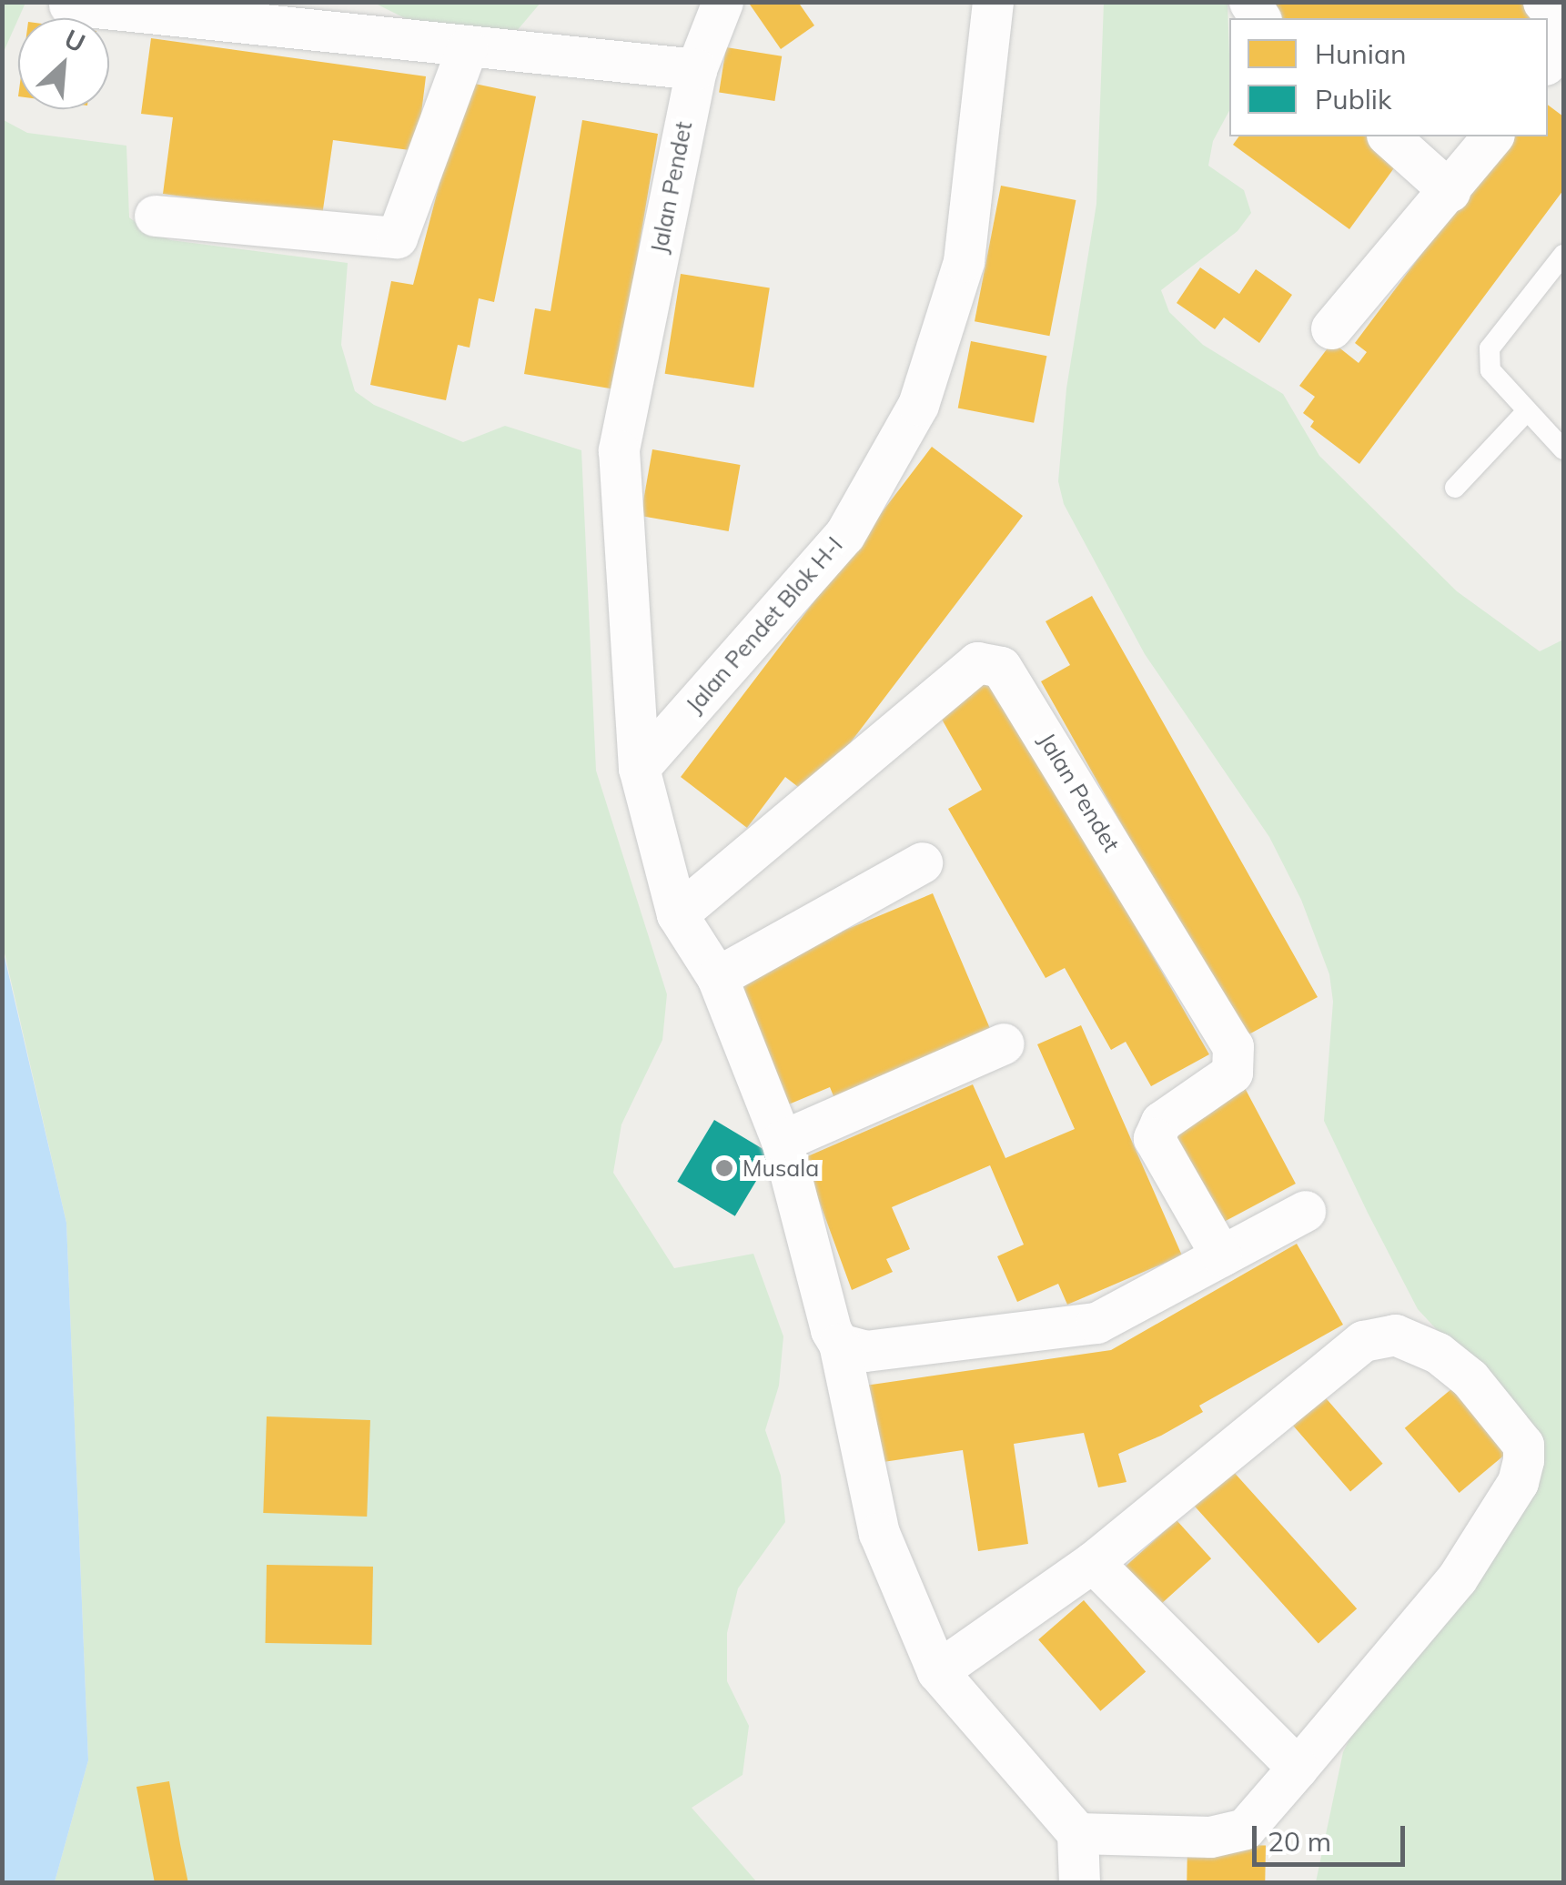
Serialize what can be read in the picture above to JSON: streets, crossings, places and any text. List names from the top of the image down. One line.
{"streets":{"street":["Jalan Pendet","Jalan Pendet Blok H-I"]},"crossings":[["Jalan Pendet","Jalan Pendet Blok H-I"]],"places":["Musala"],"legend":["Hunian","Publik"],"scale_bar":"20 m","north":"top right"}
